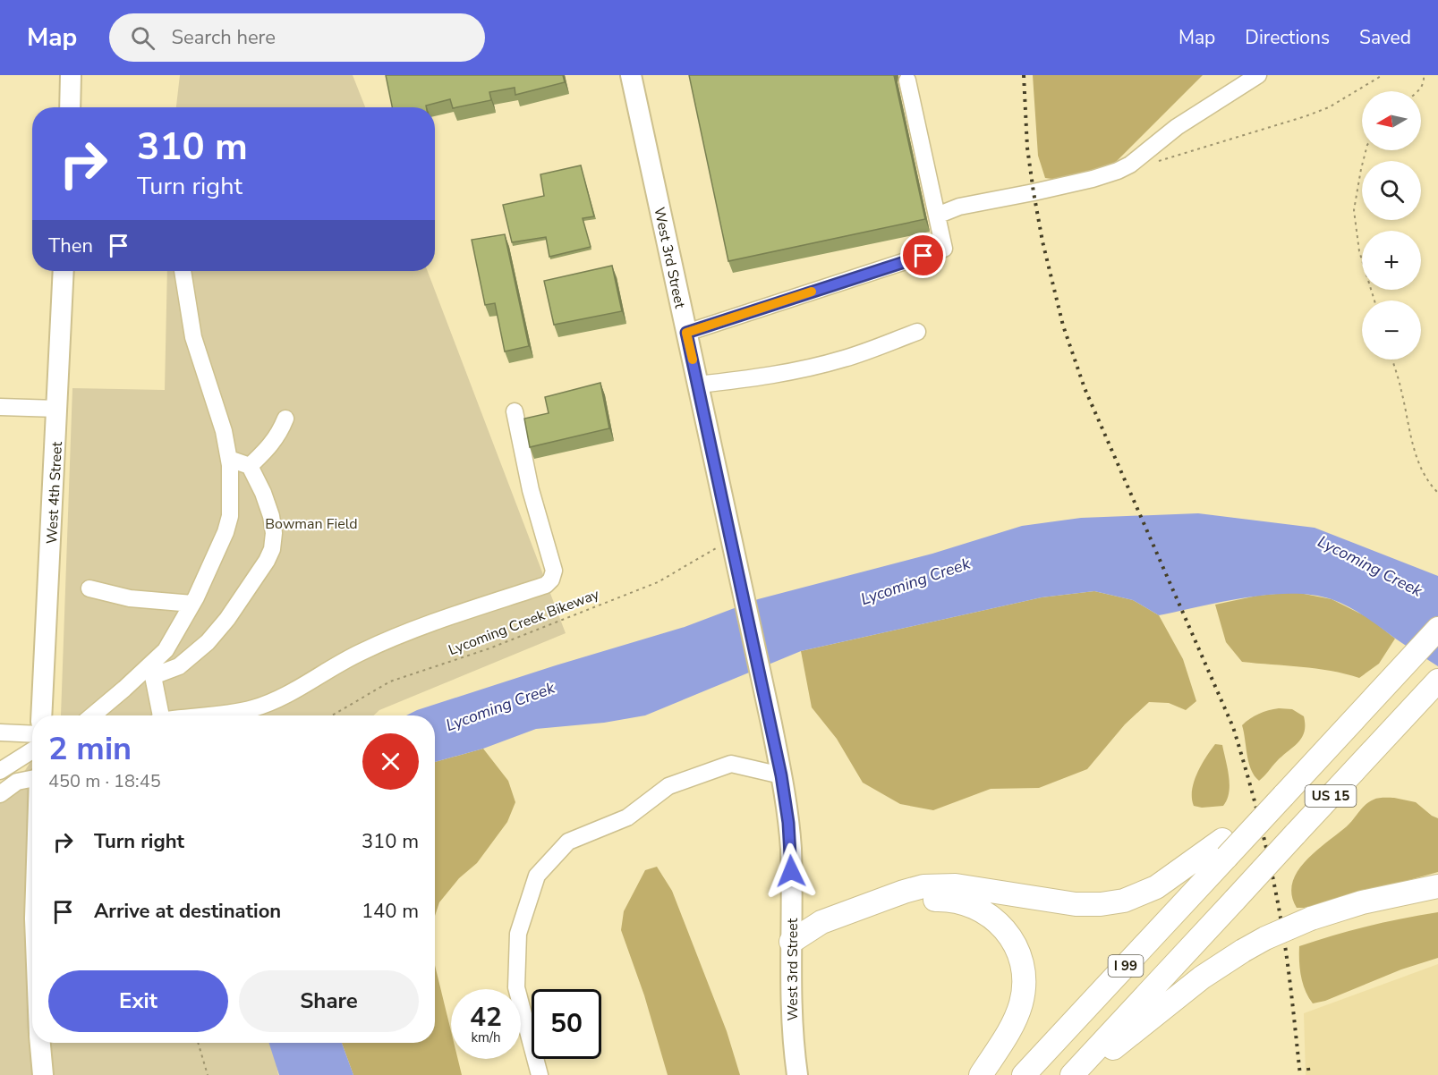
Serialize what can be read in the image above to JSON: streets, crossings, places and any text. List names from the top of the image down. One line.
{"streets":{"highway":["US 15","I 99"],"main road":["West 3rd Street","West 4th Street"],"path":["Lycoming Creek Bikeway"]},"crossings":[["West 3rd Street","Lycoming Creek Bikeway"]],"water":["Lycoming Creek"],"parks":["Bowman Field"],"north":"left","page":{"header":"Map","search":"Search here","nav":["Map","Directions","Saved"],"map_buttons":["+","−"],"turn":["310 m","Turn right"],"then":"Then","heading":["2 min","450 m · 18:45"],"list":[{"name":"Turn right","value":"310 m"},{"name":"Arrive at destination","value":"140 m"}],"buttons":["Exit","Share"],"speed":"42 km/h","limit":"50"}}
